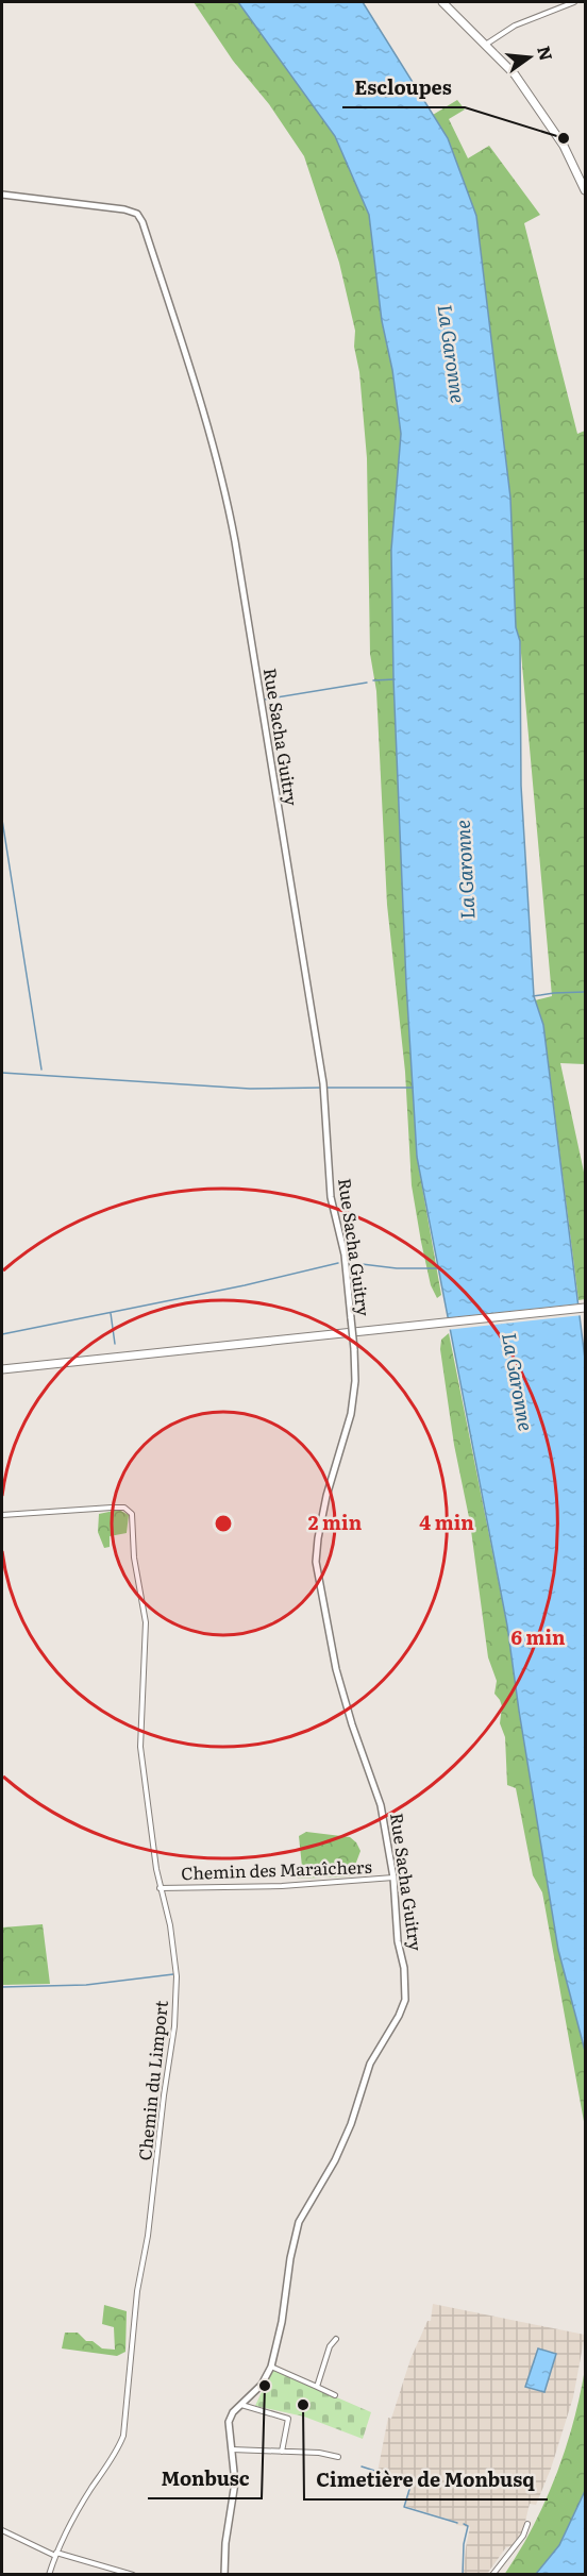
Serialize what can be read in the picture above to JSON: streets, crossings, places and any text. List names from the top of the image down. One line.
{"streets":{"street":["Rue Sacha Guitry","Chemin des Maraîchers","Chemin du Limport"]},"crossings":[["Rue Sacha Guitry","Chemin des Maraîchers"],["Chemin des Maraîchers","Chemin du Limport"]],"water":["La Garonne"],"places":["Escloupes","Monbusc","Cimetière de Monbusq"],"north":"right","rings":["2 min","4 min","6 min"]}
